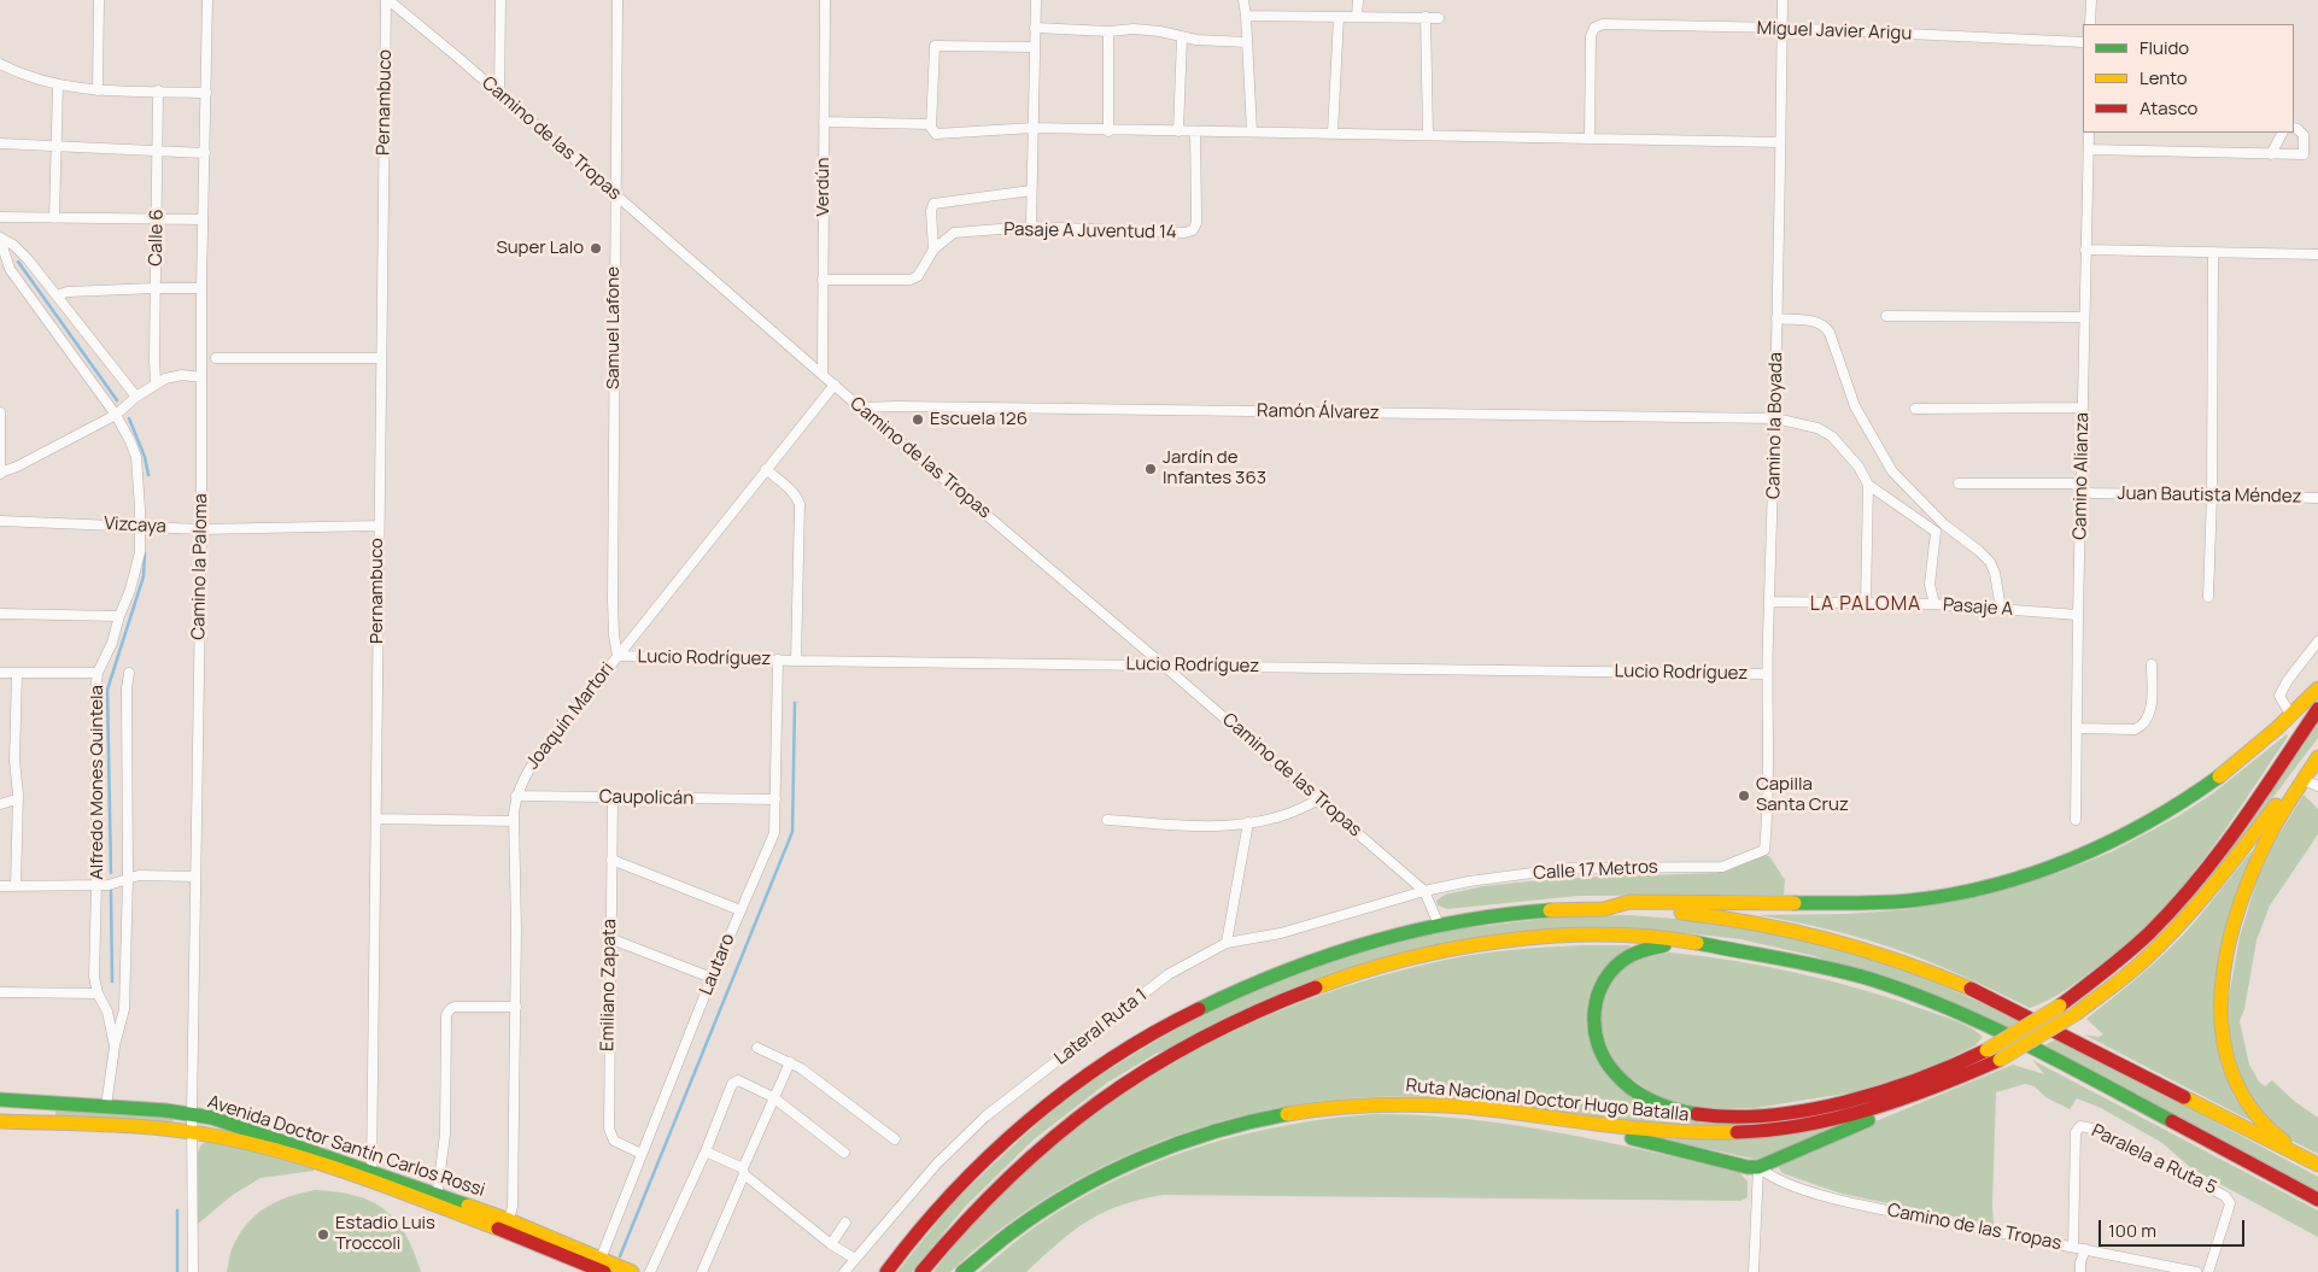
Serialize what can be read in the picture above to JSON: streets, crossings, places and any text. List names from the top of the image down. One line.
{"streets":{"main road":["Ruta Nacional Doctor Hugo Batalla","Avenida Doctor Santín Carlos Rossi"],"street":["Miguel Javier Arigu","Pernambuco","Camino de las Tropas","Verdún","Pasaje A Juventud 14","Calle 6","Samuel Lafone","Ramón Álvarez","Camino la Boyada","Camino Alianza","Juan Bautista Méndez","Vizcaya","Camino la Paloma","Pasaje A","Lucio Rodríguez","Joaquín Martori","Alfredo Mones Quintela","Caupolicán","Calle 17 Metros","Lautaro","Emiliano Zapata","Lateral Ruta 1","Paralela a Ruta 5"]},"crossings":[["Miguel Javier Arigu","Camino la Boyada"],["Pernambuco","Camino de las Tropas"],["Pernambuco","Vizcaya"],["Pernambuco","Avenida Doctor Santín Carlos Rossi"],["Camino de las Tropas","Verdún"],["Camino de las Tropas","Samuel Lafone"],["Camino de las Tropas","Ramón Álvarez"],["Camino de las Tropas","Lucio Rodríguez"],["Camino de las Tropas","Joaquín Martori"],["Camino de las Tropas","Calle 17 Metros"],["Camino de las Tropas","Lateral Ruta 1"],["Camino de las Tropas","Paralela a Ruta 5"],["Samuel Lafone","Lucio Rodríguez"],["Samuel Lafone","Joaquín Martori"],["Ramón Álvarez","Camino la Boyada"],["Camino la Boyada","Pasaje A"],["Camino la Boyada","Lucio Rodríguez"],["Camino la Boyada","Calle 17 Metros"],["Camino Alianza","Juan Bautista Méndez"],["Camino Alianza","Pasaje A"],["Vizcaya","Camino la Paloma"],["Vizcaya","Alfredo Mones Quintela"],["Camino la Paloma","Avenida Doctor Santín Carlos Rossi"],["Lucio Rodríguez","Joaquín Martori"],["Lucio Rodríguez","Lautaro"],["Joaquín Martori","Caupolicán"],["Joaquín Martori","Avenida Doctor Santín Carlos Rossi"],["Alfredo Mones Quintela","Avenida Doctor Santín Carlos Rossi"],["Caupolicán","Lautaro"],["Caupolicán","Emiliano Zapata"],["Calle 17 Metros","Lateral Ruta 1"],["Lautaro","Emiliano Zapata"],["Lautaro","Avenida Doctor Santín Carlos Rossi"]],"districts":["LA PALOMA"],"places":["Super Lalo","Escuela 126","Jardín de Infantes 363","Capilla Santa Cruz","Estadio Luis Troccoli"],"legend":["Fluido","Lento","Atasco"],"scale_bar":"100 m"}
